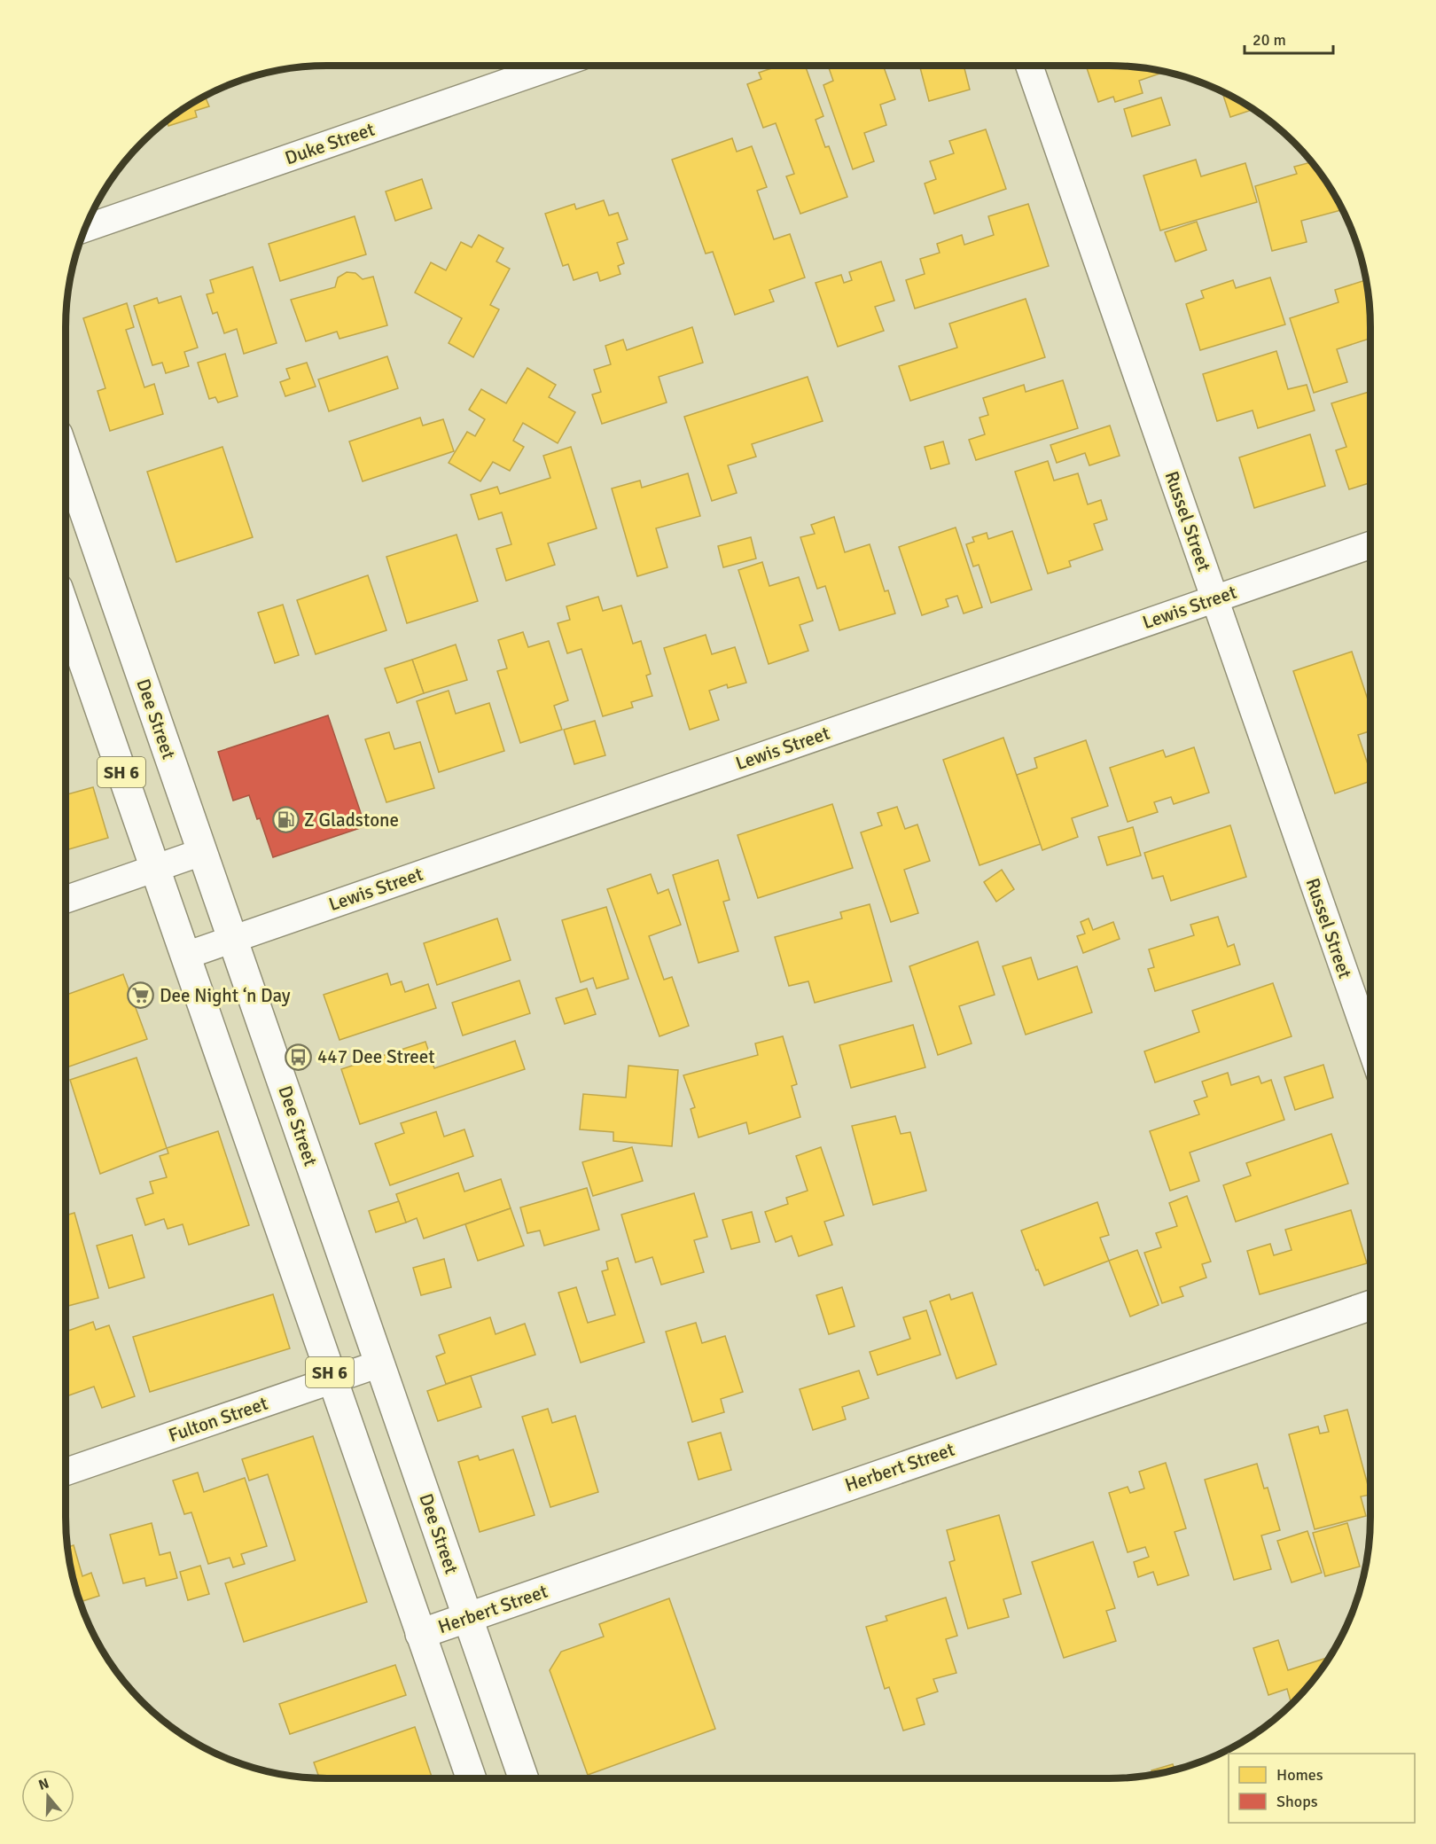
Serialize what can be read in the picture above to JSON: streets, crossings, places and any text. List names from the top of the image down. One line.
{"streets":{"main road":["Dee Street","SH 6","Herbert Street"],"street":["Duke Street","Russel Street","Lewis Street","Fulton Street"]},"crossings":[["Russel Street","Lewis Street"],["Lewis Street","Dee Street"],["Lewis Street","SH 6"],["Dee Street","Fulton Street"],["Dee Street","Herbert Street"],["SH 6","Fulton Street"],["SH 6","Herbert Street"]],"places":{"fuel station":["Z Gladstone"],"supermarket":["Dee Night ‘n Day"],"bus stop":["447 Dee Street"]},"legend":["Homes","Shops"],"scale_bar":"20 m","north":"top"}
